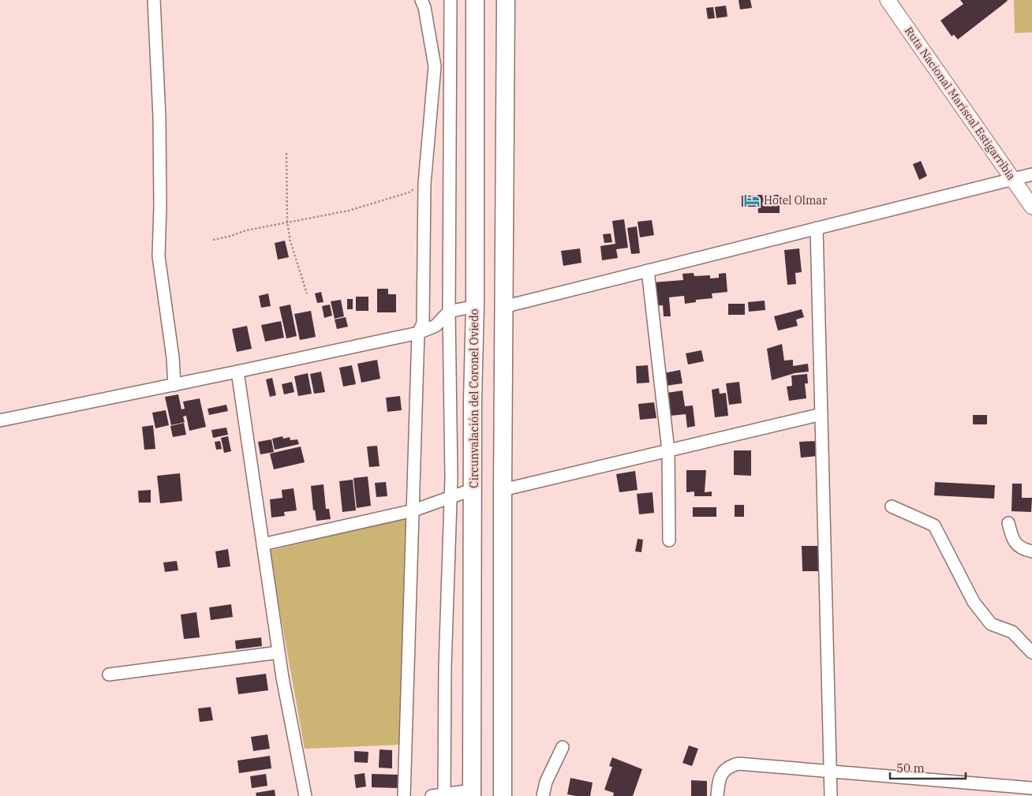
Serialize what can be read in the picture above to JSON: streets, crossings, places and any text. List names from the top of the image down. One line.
{"streets":{"highway":["Circunvalación del Coronel Oviedo"],"main road":["Ruta Nacional Mariscal Estigarribia"]},"places":{"hotel":["Hotel Olmar"]},"scale_bar":"50 m"}
